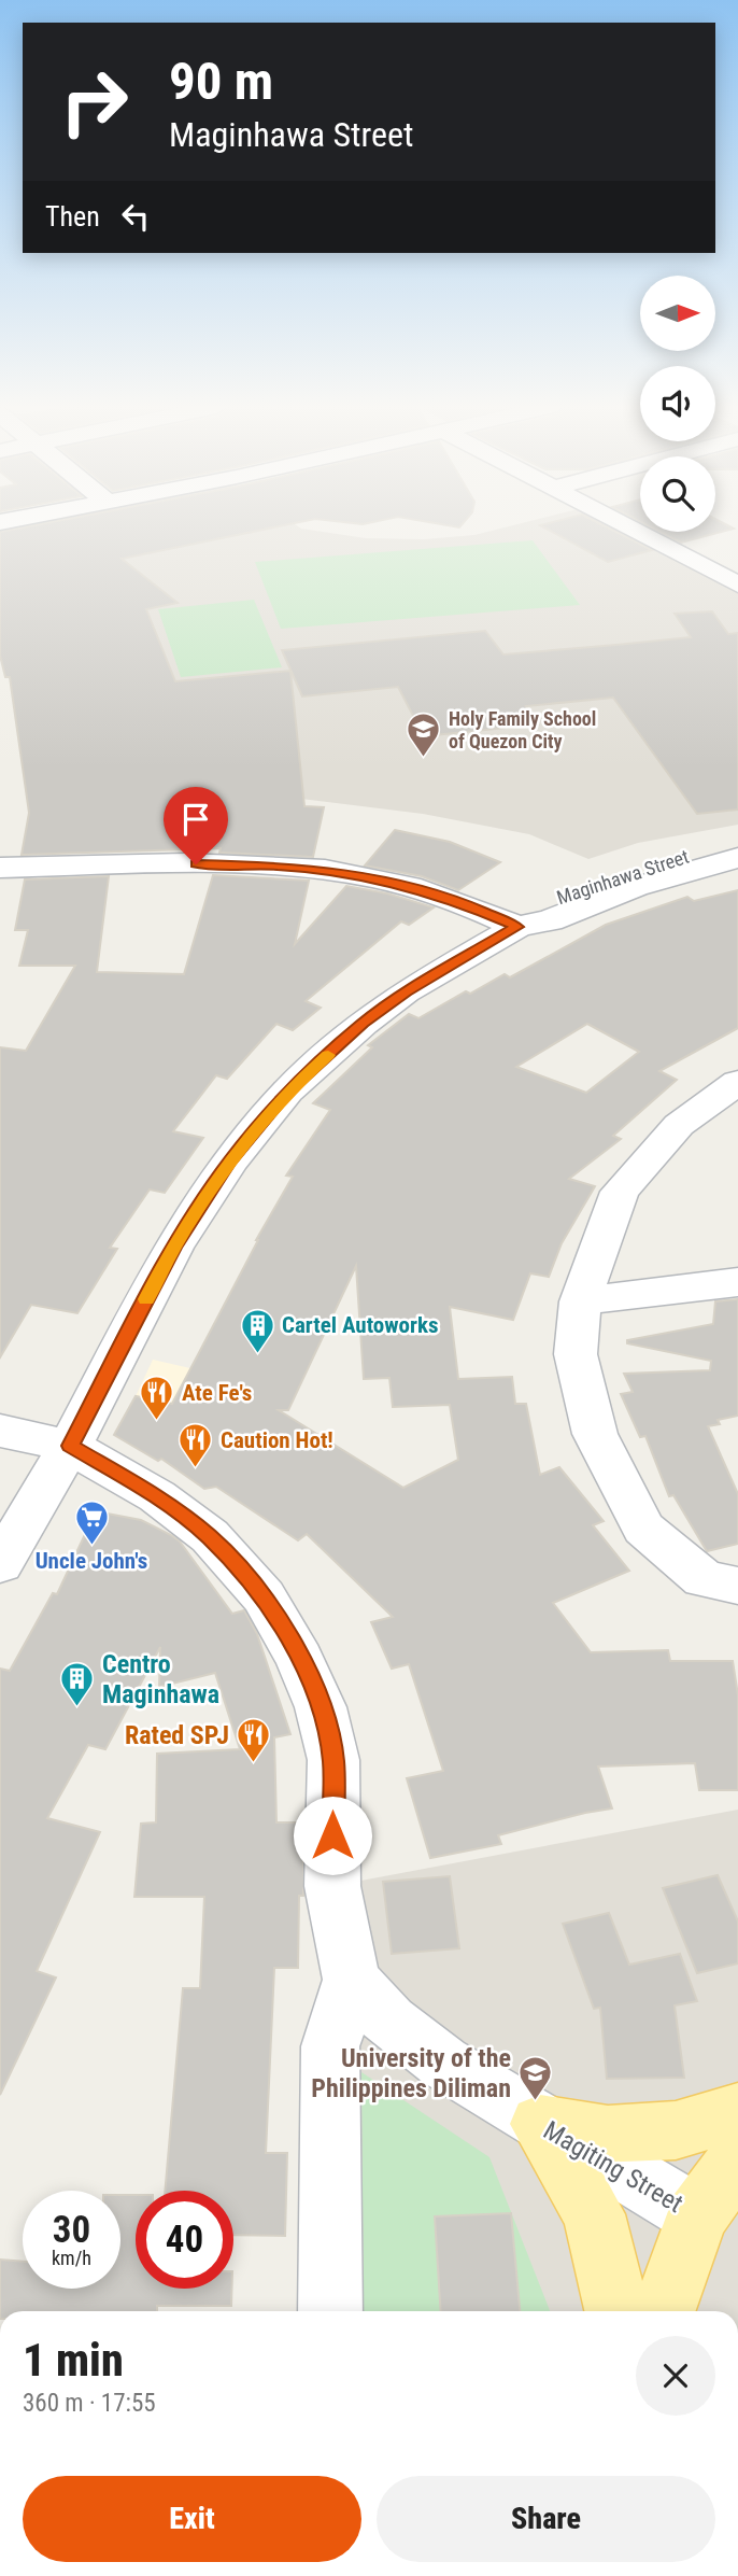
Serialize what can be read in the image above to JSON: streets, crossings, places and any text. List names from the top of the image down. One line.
{"streets":{"street":["Maginhawa Street","Magiting Street"]},"places":{"school or university":["Holy Family School of Quezon City","University of the Philippines Diliman"],"building":["Cartel Autoworks","Centro Maginhawa"],"restaurant":["Ate Fe's","Caution Hot!","Rated SPJ"],"supermarket":["Uncle John's"]},"north":"right","page":{"turn":["90 m","Maginhawa Street"],"then":"Then","speed":"30 km/h","limit":"40","heading":["1 min","360 m · 17:55"],"buttons":["Exit","Share"]}}
